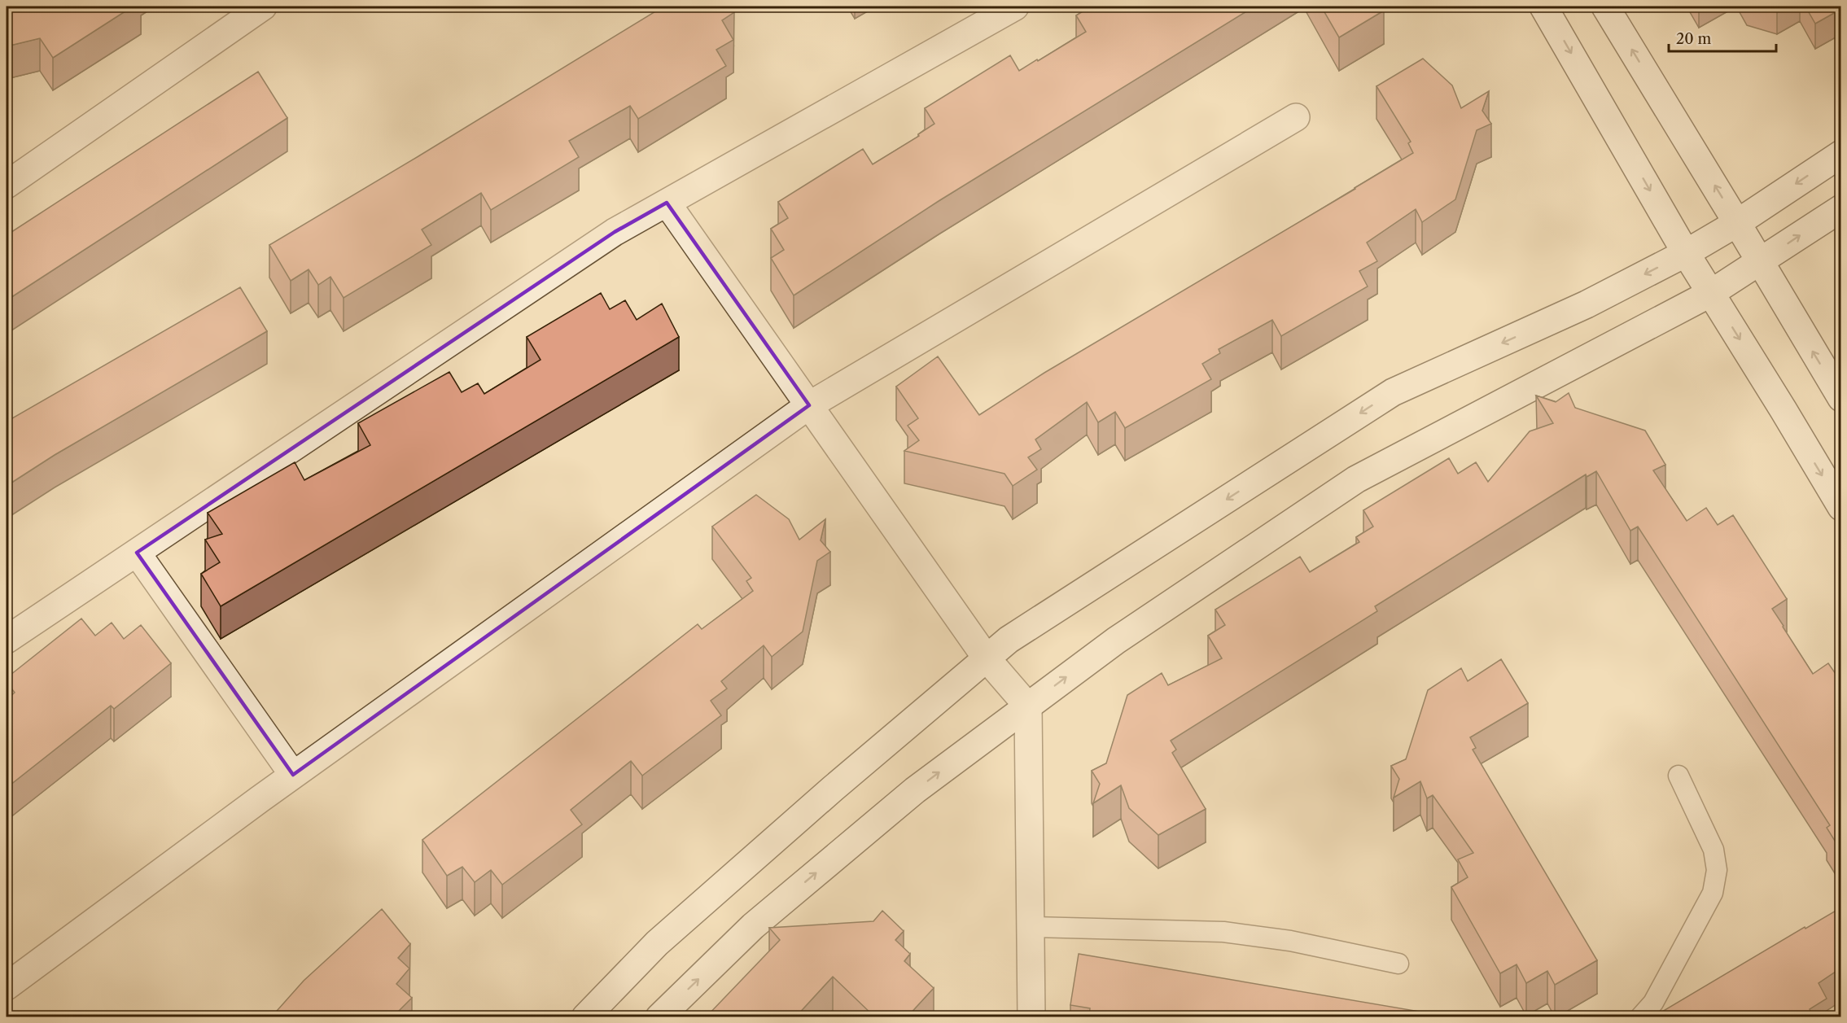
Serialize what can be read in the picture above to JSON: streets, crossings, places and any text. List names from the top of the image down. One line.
{"scale_bar":"20 m"}
